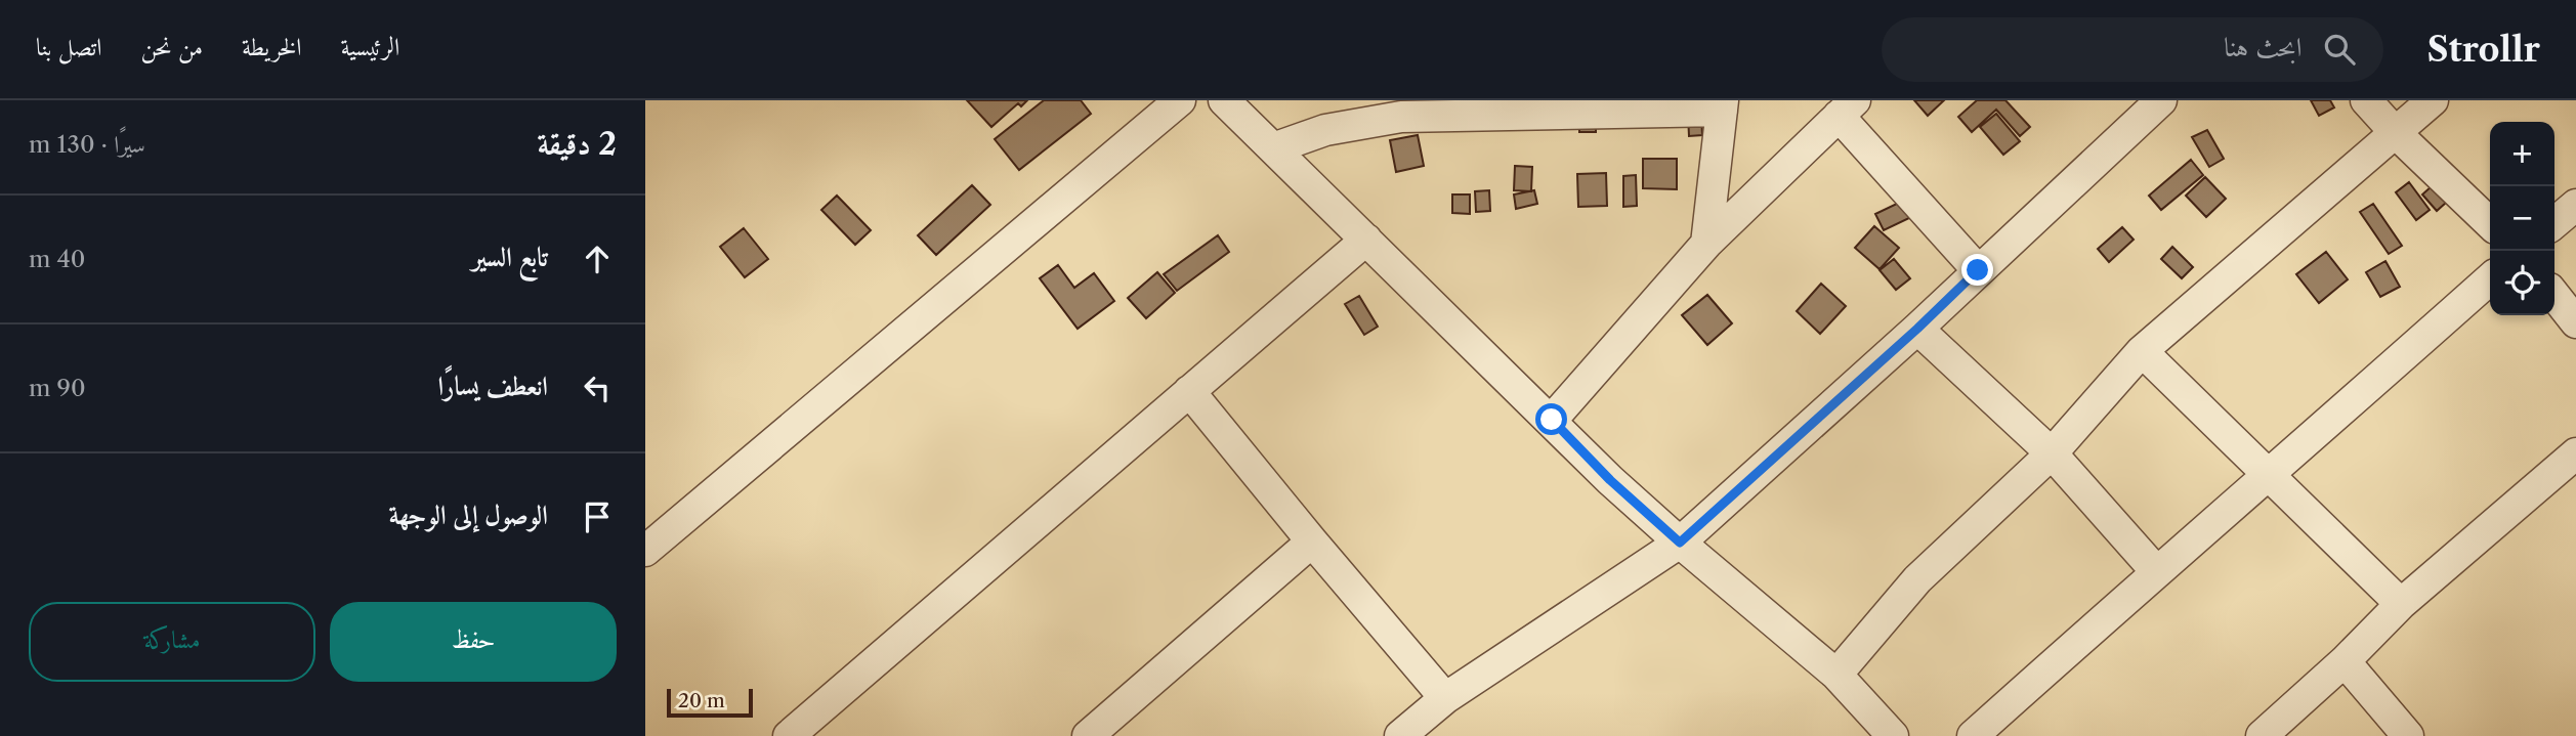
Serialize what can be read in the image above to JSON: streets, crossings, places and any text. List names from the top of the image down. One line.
{"scale_bar":"20 m","page":{"header":"Strollr","search":"ابحث هنا","nav":["الرئيسية","الخريطة","من نحن","اتصل بنا"],"heading":["2 دقيقة","سيرًا · 130 m"],"map_buttons":["+","−"],"list":[["تابع السير","40 m"],["انعطف يسارًا","90 m"],"الوصول إلى الوجهة"],"buttons":["حفظ","مشاركة"],"scale":"20 m"}}
